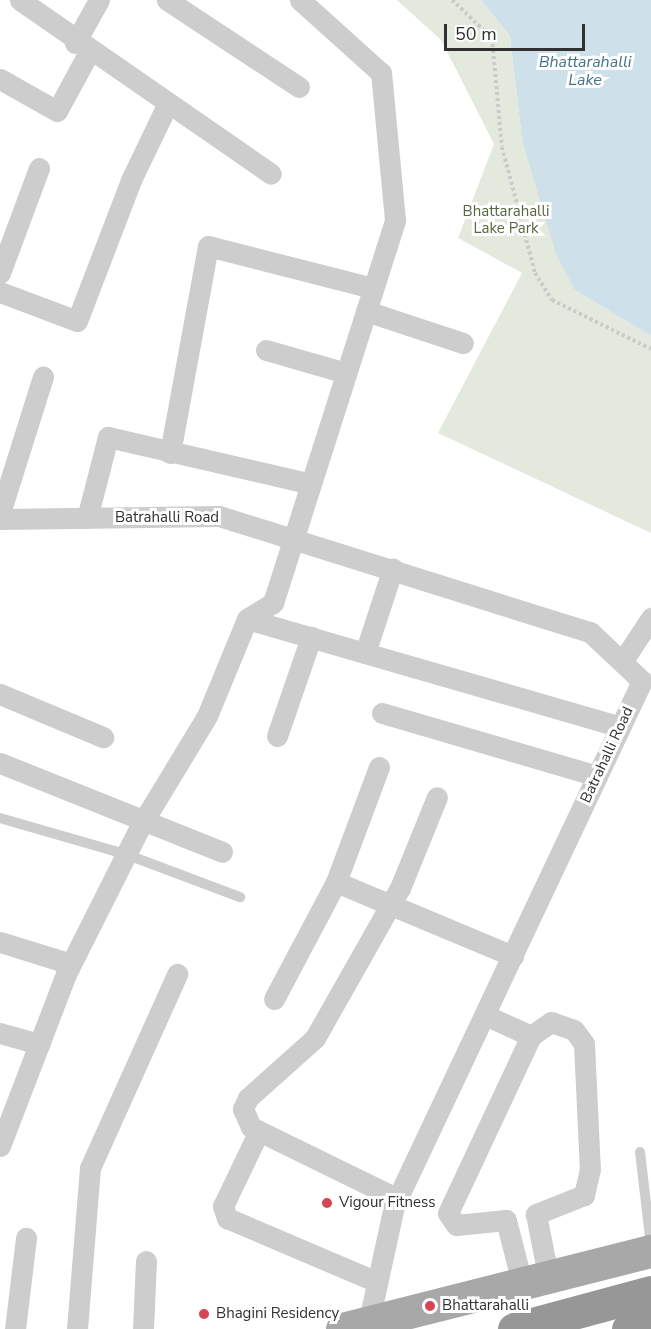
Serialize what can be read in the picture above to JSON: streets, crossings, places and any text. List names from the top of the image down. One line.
{"streets":{"street":["Batrahalli Road"]},"water":["Bhattarahalli Lake"],"parks":["Bhattarahalli Lake Park"],"places":["Vigour Fitness","Bhattarahalli","Bhagini Residency"],"scale_bar":"50 m"}
